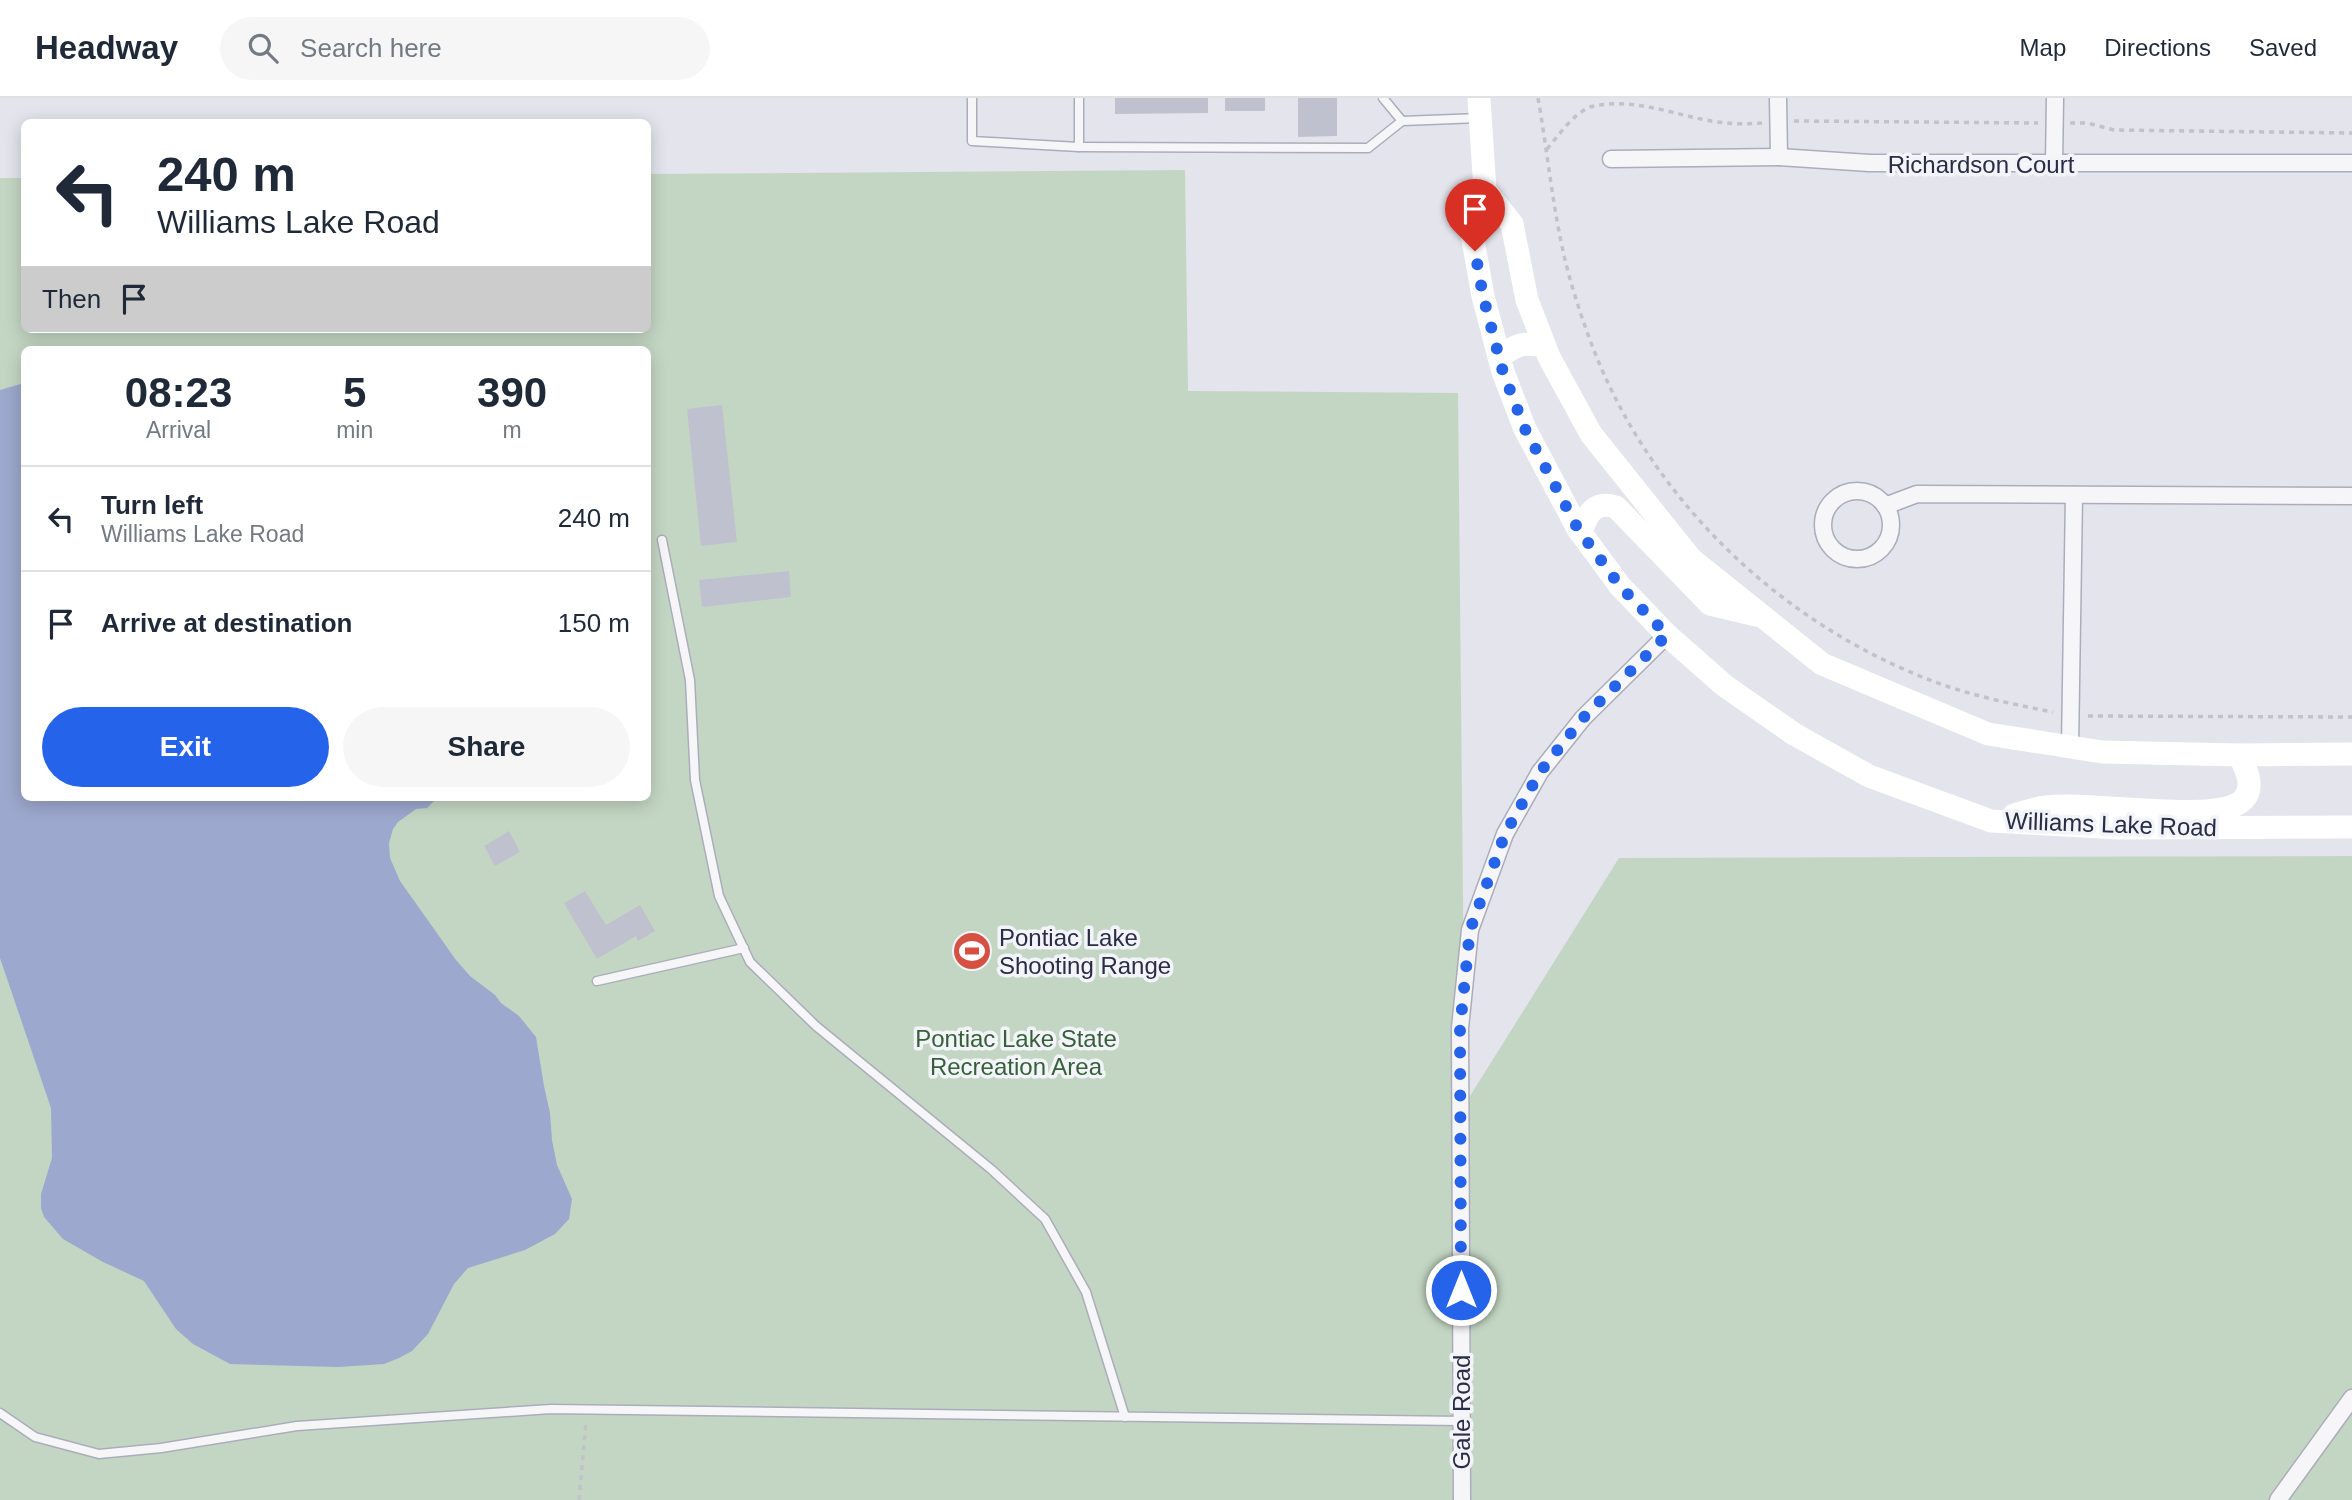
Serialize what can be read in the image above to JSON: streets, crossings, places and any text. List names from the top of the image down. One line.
{"streets":{"main road":["Williams Lake Road"],"street":["Richardson Court","Gale Road"]},"crossings":[["Williams Lake Road","Gale Road"]],"parks":["Pontiac Lake State Recreation Area"],"places":{"sports":["Pontiac Lake Shooting Range"]},"page":{"header":"Headway","search":"Search here","nav":["Map","Directions","Saved"],"turn":["240 m","Williams Lake Road"],"then":"Then","eta":["08:23","Arrival","5","min","390","m"],"list":[{"name":"Turn left","note":"Williams Lake Road","value":"240 m"},{"name":"Arrive at destination","value":"150 m"}],"buttons":["Exit","Share"]}}
